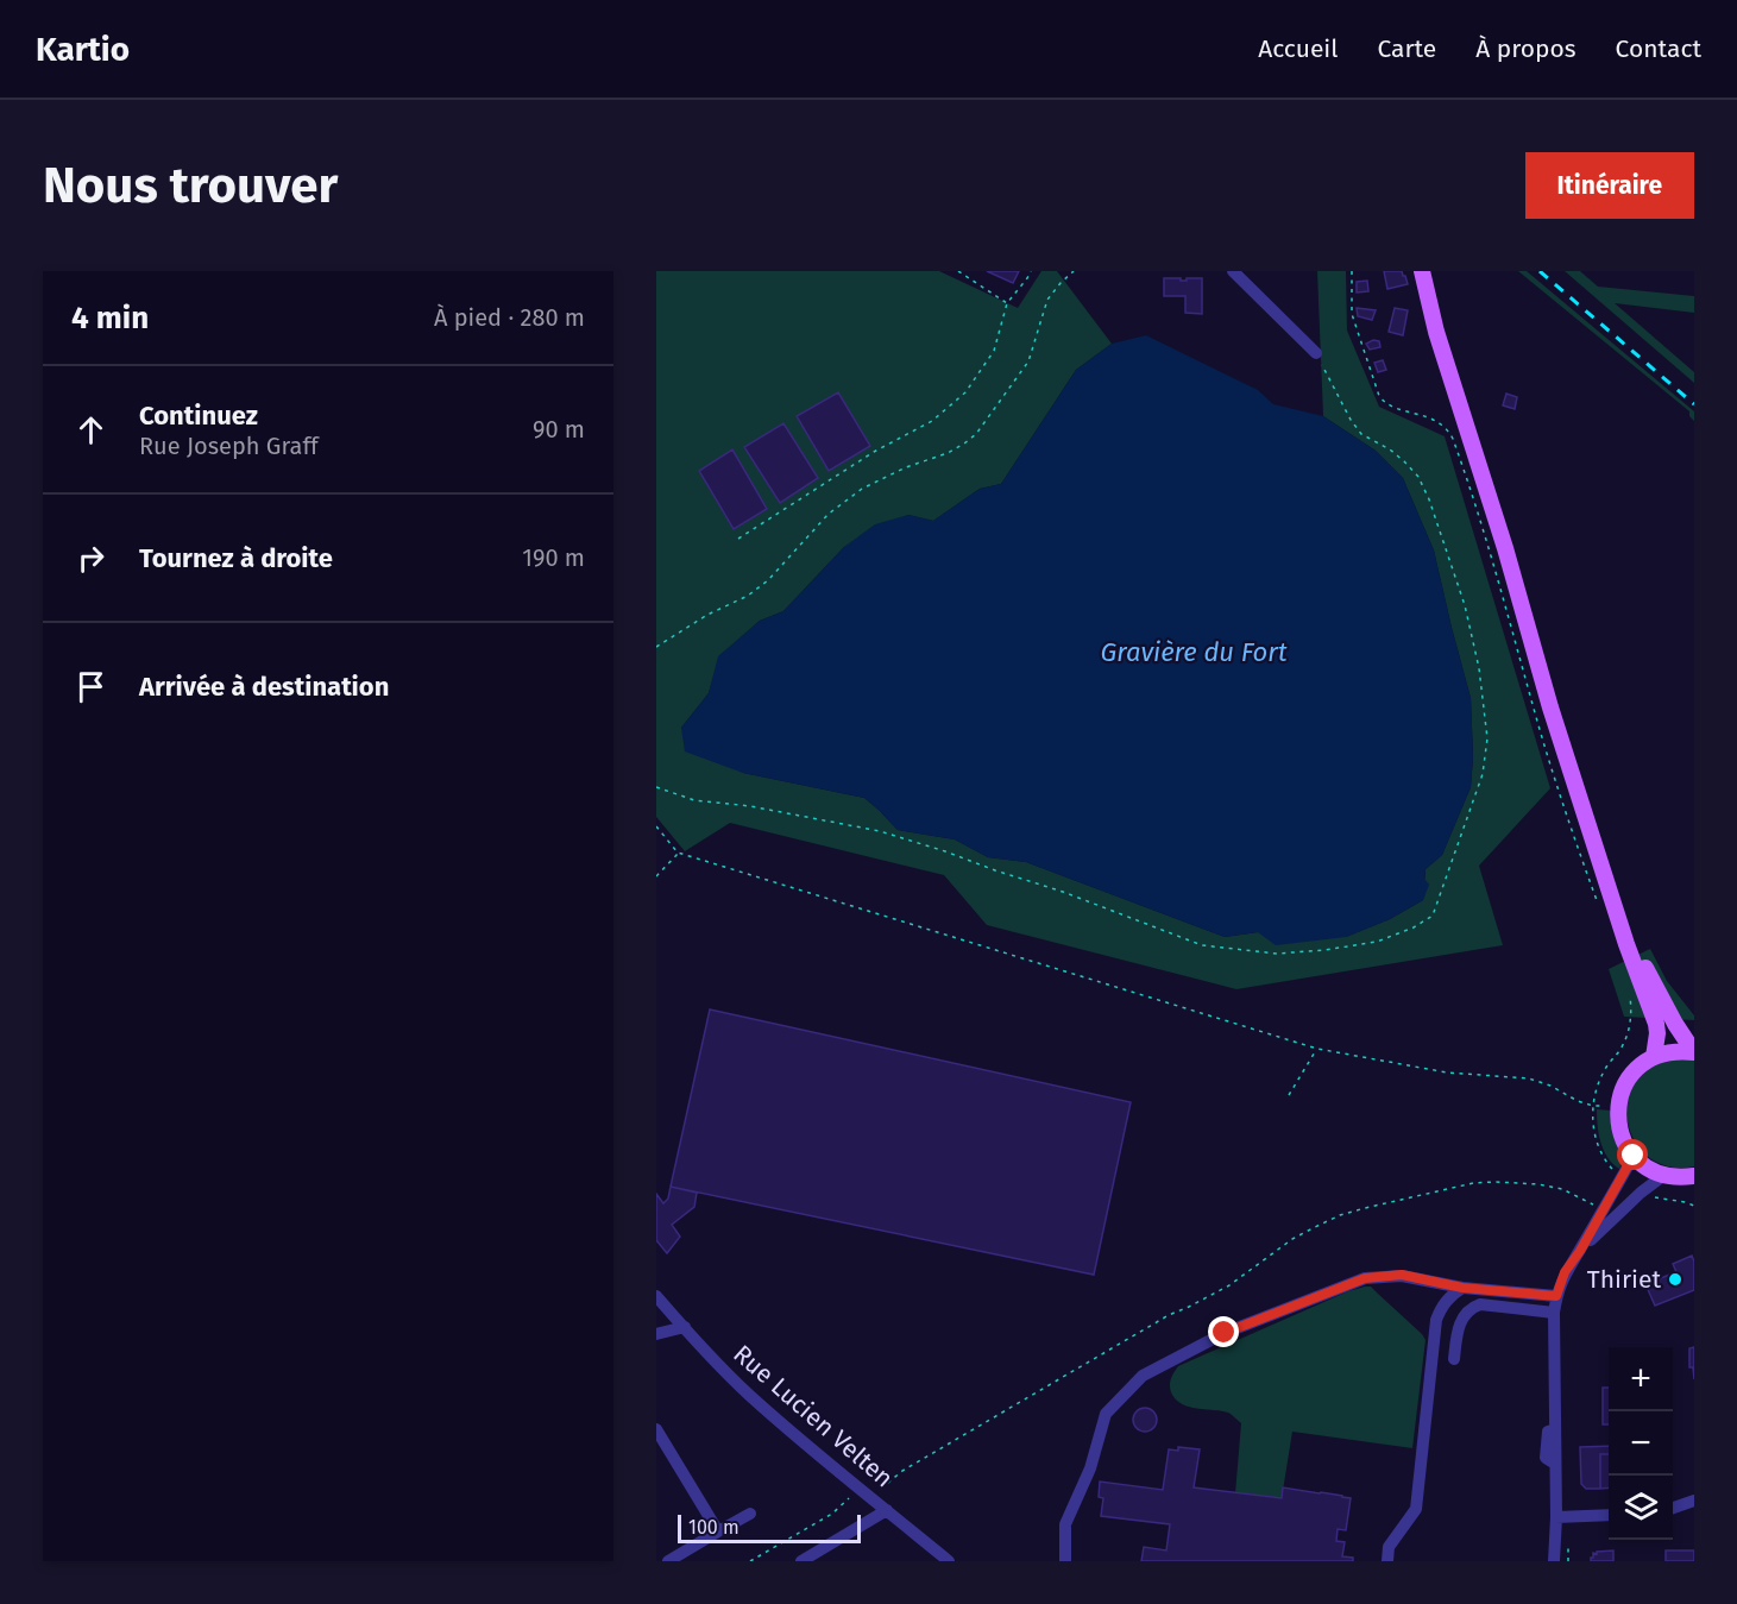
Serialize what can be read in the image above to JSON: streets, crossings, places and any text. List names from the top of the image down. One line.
{"streets":{"street":["Rue Lucien Velten"]},"water":["Gravière du Fort"],"places":["Thiriet"],"scale_bar":"100 m","page":{"header":"Kartio","nav":["Accueil","Carte","À propos","Contact"],"buttons":"Itinéraire","title":"Nous trouver","heading":["4 min","À pied · 280 m"],"list":[["Continuez","Rue Joseph Graff","90 m"],["Tournez à droite","190 m"],"Arrivée à destination"],"map_buttons":["+","−"],"scale":"100 m"}}
